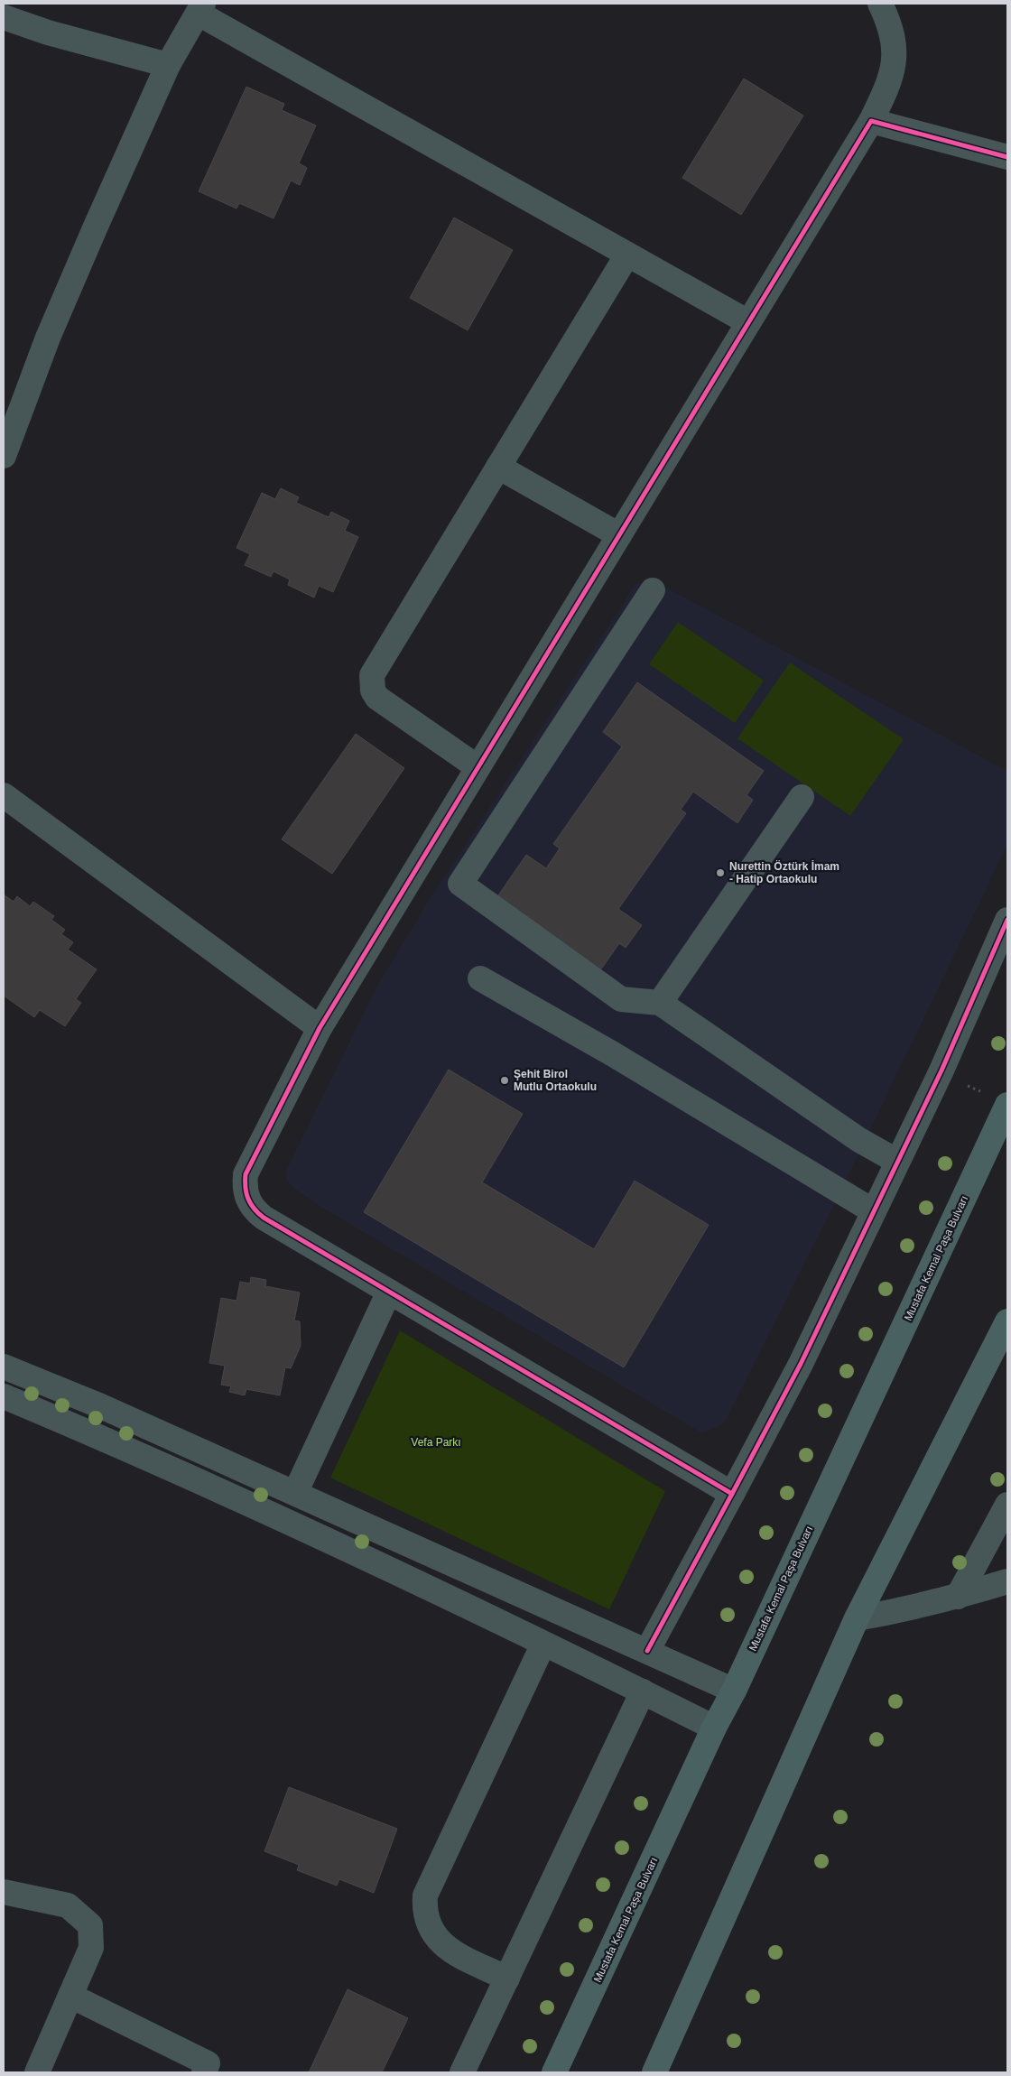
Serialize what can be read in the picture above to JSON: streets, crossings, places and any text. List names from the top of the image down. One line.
{"streets":{"main road":["Mustafa Kemal Paşa Bulvarı"]},"parks":["Vefa Parkı"],"places":["Nurettin Öztürk İmam - Hatip Ortaokulu","Şehit Birol Mutlu Ortaokulu"]}
